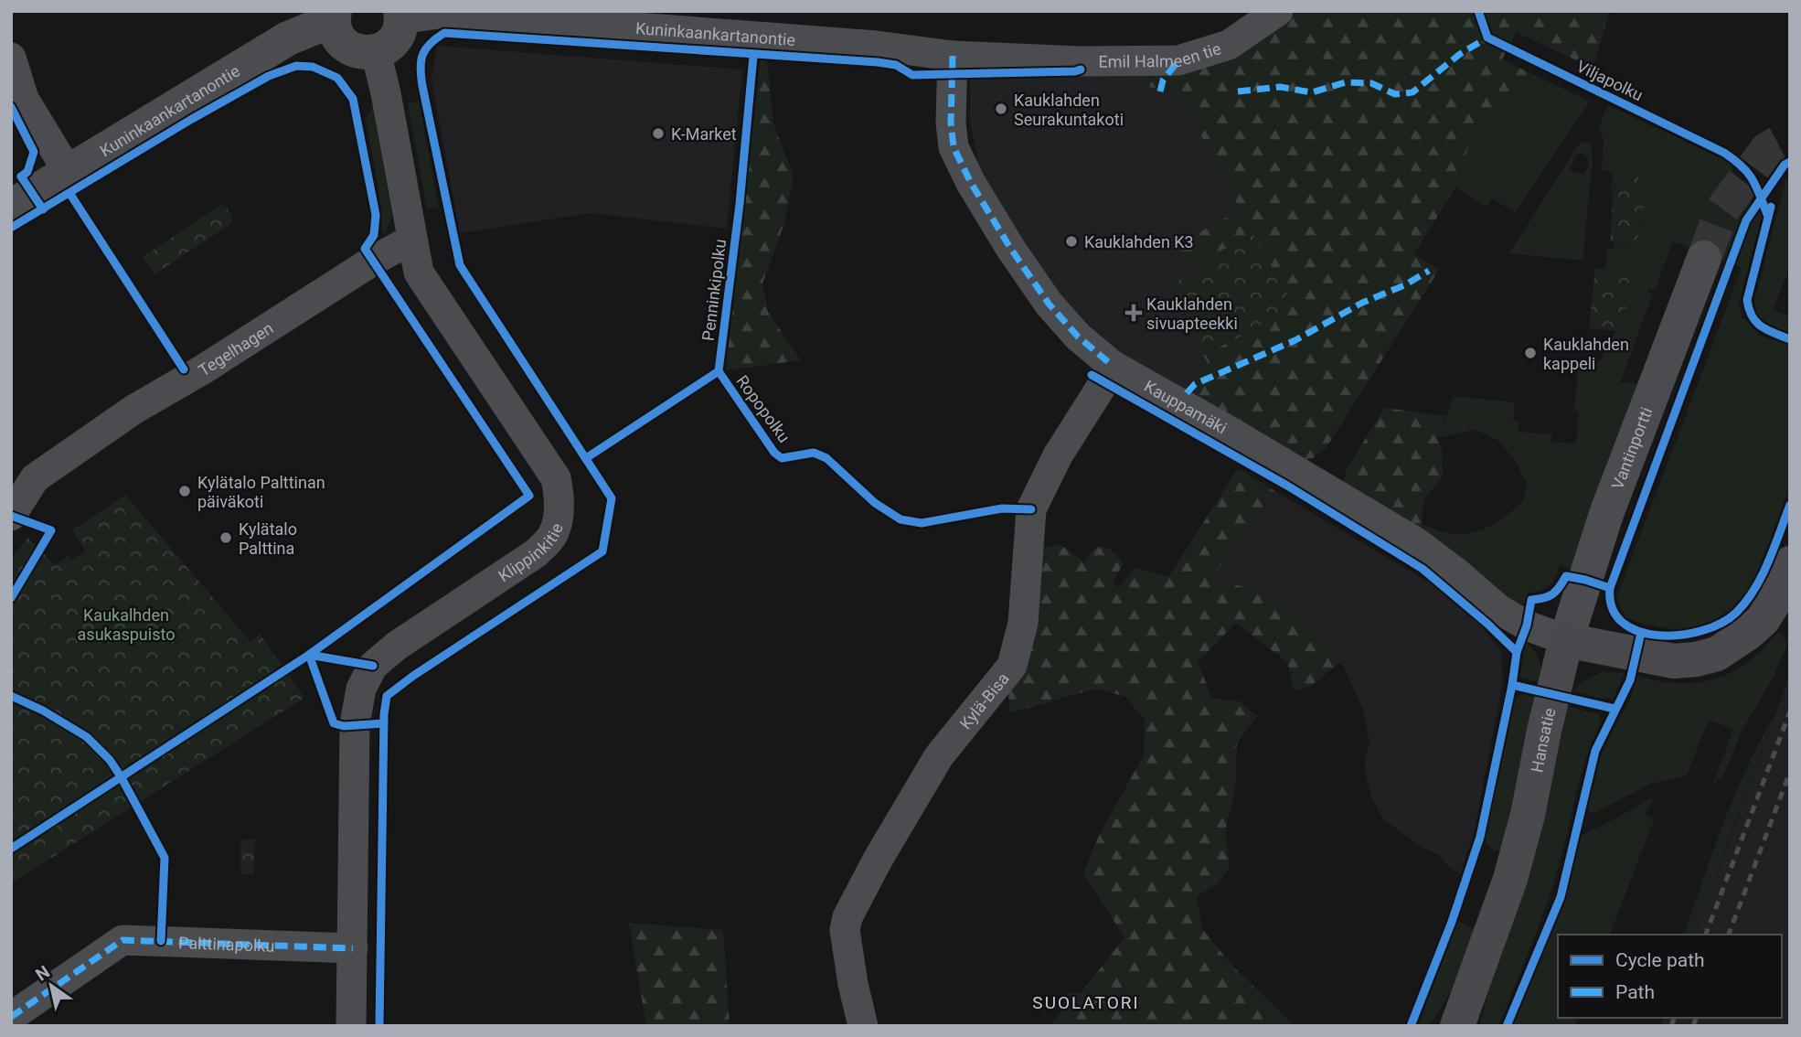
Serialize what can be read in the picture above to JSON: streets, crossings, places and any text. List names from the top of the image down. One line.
{"streets":{"main road":["Hansatie"],"street":["Kuninkaankartanontie","Emil Halmeen tie","Tegelhagen","Kauppamäki","Vantinportti","Klippinkitie","Kylä-Bisa","Palttinapolku"],"cycle path":["Viljapolku","Penninkipolku","Ropopolku"]},"crossings":[["Kuninkaankartanontie","Emil Halmeen tie"],["Kuninkaankartanontie","Kauppamäki"],["Emil Halmeen tie","Kauppamäki"],["Tegelhagen","Klippinkitie"],["Kauppamäki","Vantinportti"],["Kauppamäki","Kylä-Bisa"],["Kauppamäki","Hansatie"],["Vantinportti","Hansatie"],["Klippinkitie","Palttinapolku"]],"districts":["SUOLATORI"],"parks":["Kaukalhden asukaspuisto"],"places":{"other":["Kauklahden Seurakuntakoti","K-Market","Kauklahden K3","Kauklahden kappeli","Kylätalo Palttinan päiväkoti","Kylätalo Palttina"],"health":["Kauklahden sivuapteekki"]},"legend":["Cycle path","Path"],"north":"top left"}
